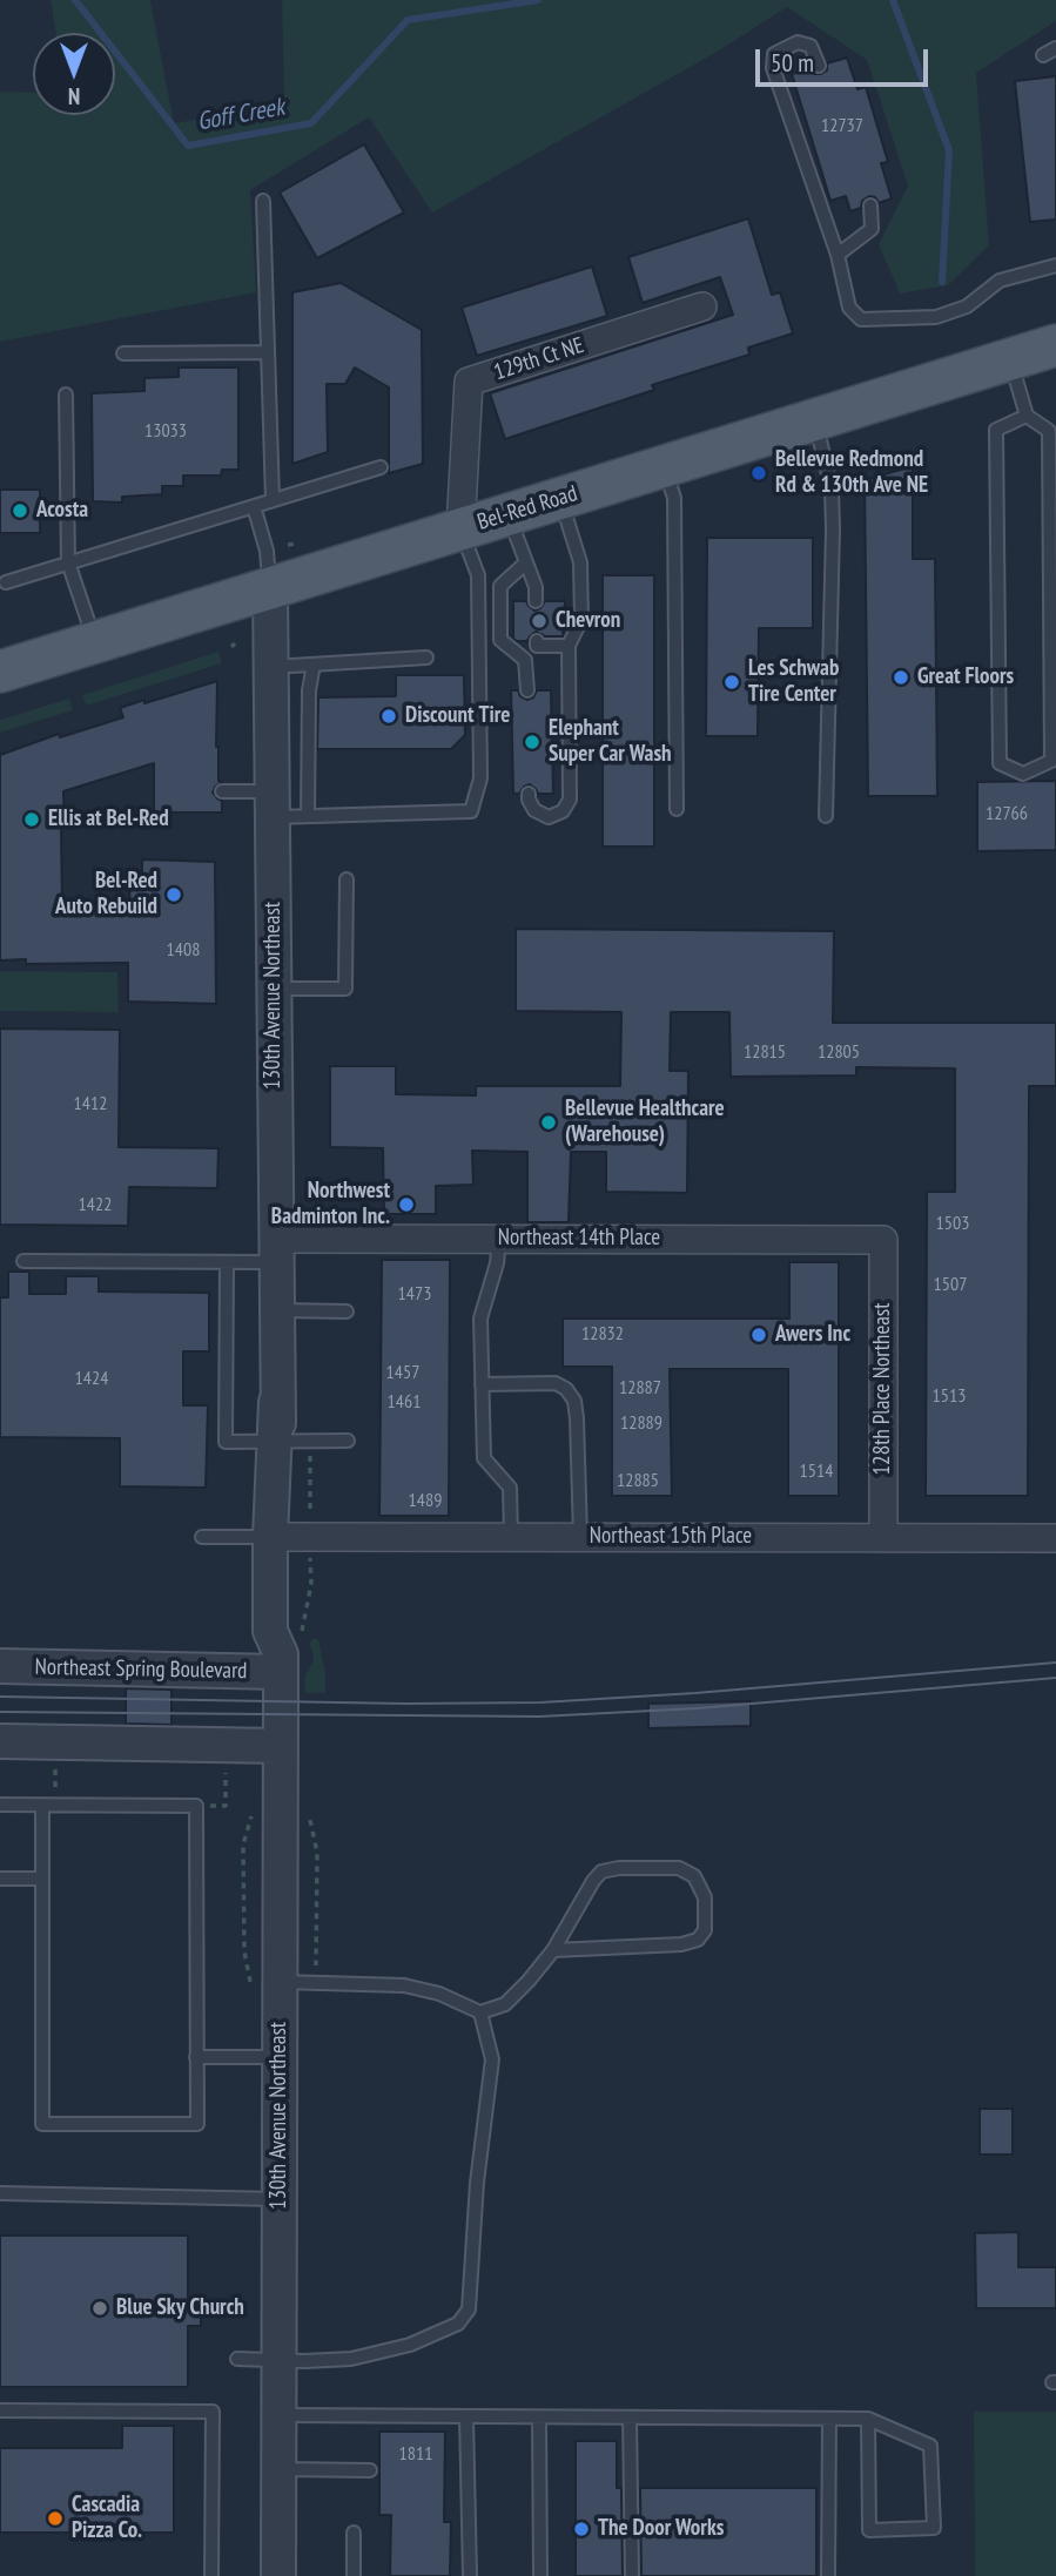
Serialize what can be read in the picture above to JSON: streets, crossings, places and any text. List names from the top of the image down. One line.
{"streets":{"main road":["Bel-Red Road"],"street":["129th Ct NE","130th Avenue Northeast","Northeast 14th Place","128th Place Northeast","Northeast 15th Place","Northeast Spring Boulevard"]},"crossings":[["129th Ct NE","Bel-Red Road"],["Bel-Red Road","130th Avenue Northeast"],["130th Avenue Northeast","Northeast 14th Place"],["130th Avenue Northeast","Northeast 15th Place"],["130th Avenue Northeast","Northeast Spring Boulevard"],["Northeast 14th Place","128th Place Northeast"],["128th Place Northeast","Northeast 15th Place"]],"water":["Goff Creek"],"places":["Bellevue Redmond Rd & 130th Ave NE","Acosta","Chevron","Great Floors","Les Schwab Tire Center","Discount Tire","Elephant Super Car Wash","Ellis at Bel-Red","Bel-Red Auto Rebuild","Bellevue Healthcare (Warehouse)","Northwest Badminton Inc.","Awers Inc","Blue Sky Church","Cascadia Pizza Co.","The Door Works"],"house_numbers":["12737","13033","12766","1408","12815","12805","1412","1422","1503","1507","1473","12832","1457","1424","12887","1513","1461","12889","1514","12885","1489","1811"],"scale_bar":"50 m","north":"bottom"}
